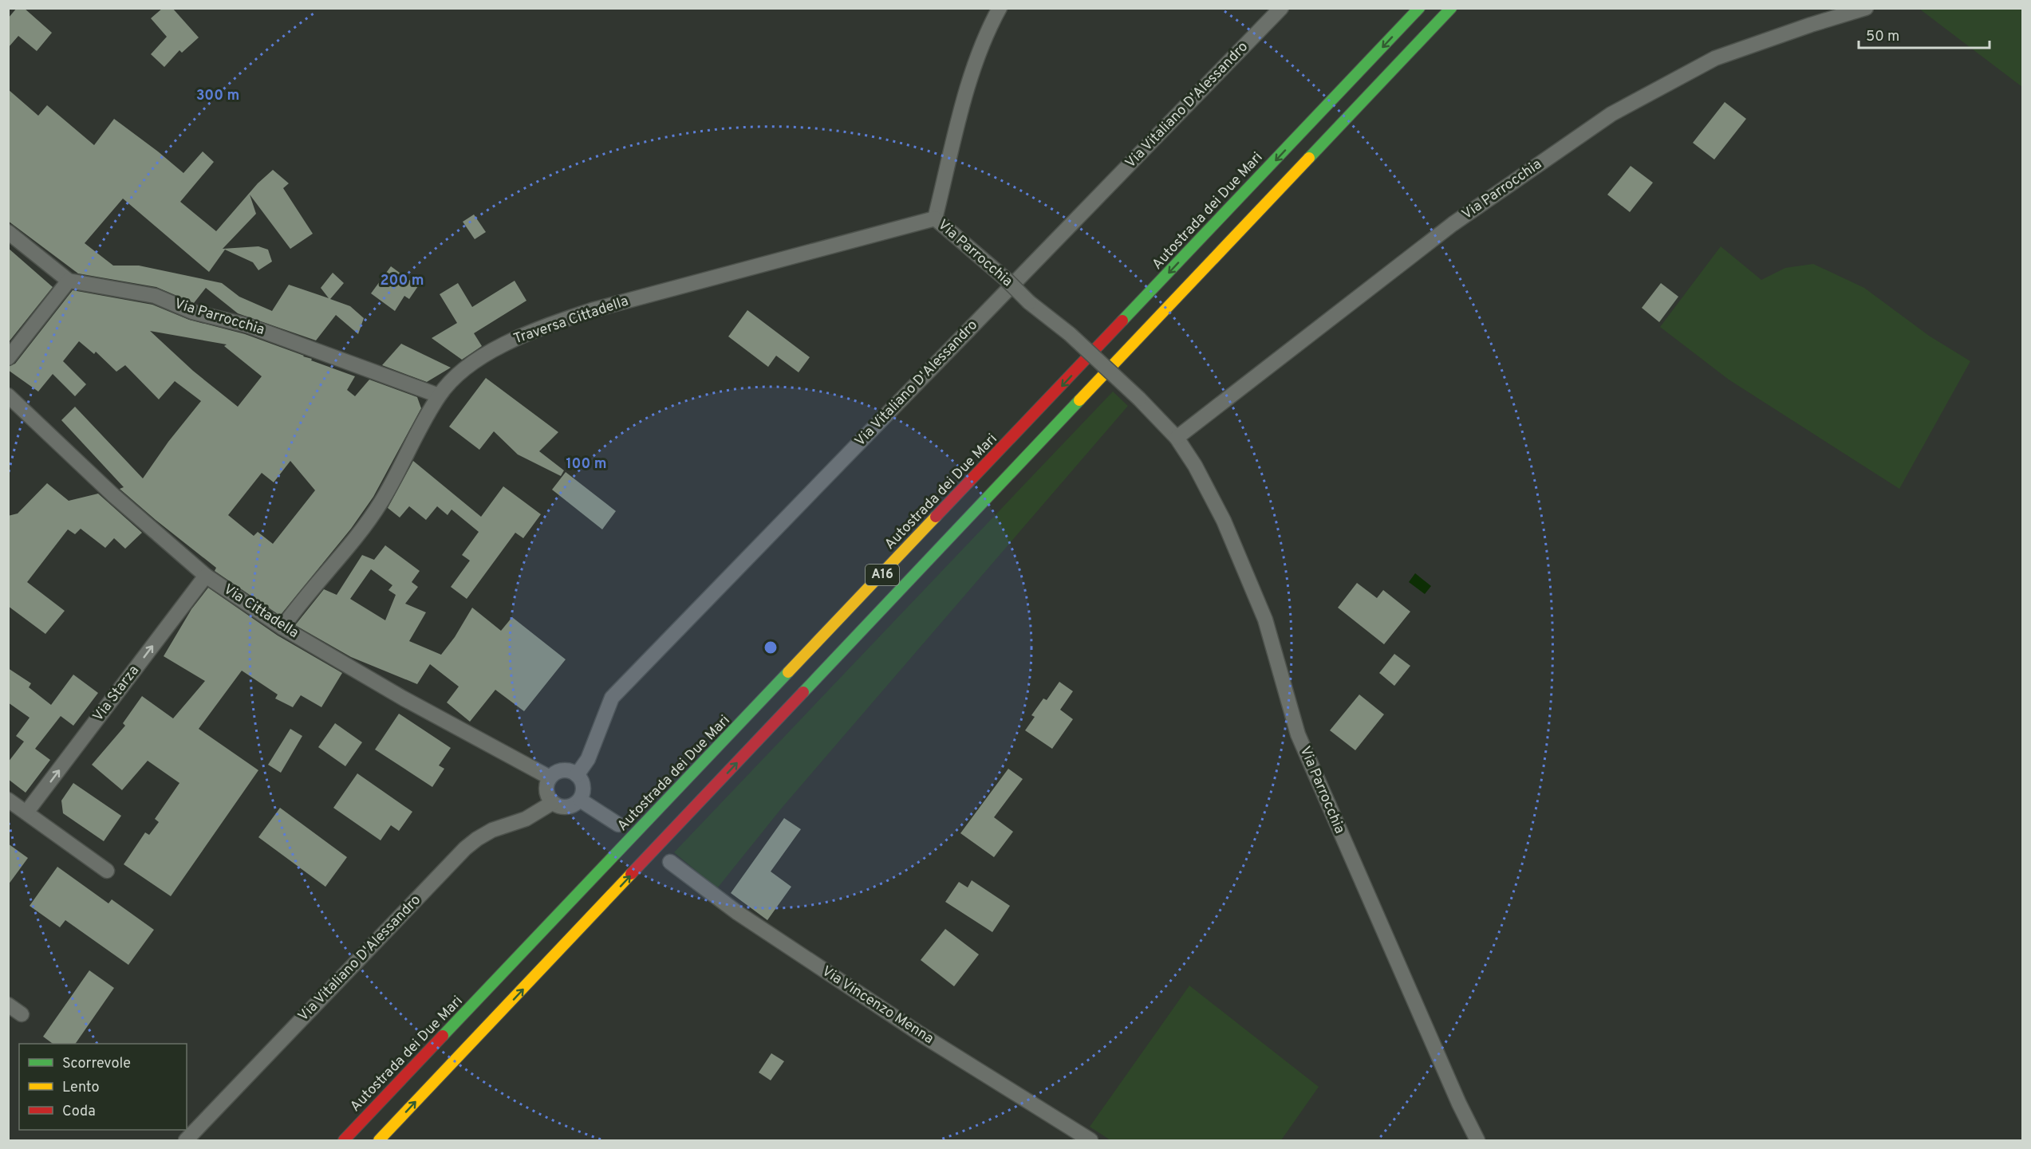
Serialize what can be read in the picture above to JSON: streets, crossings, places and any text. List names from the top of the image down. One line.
{"streets":{"highway":["Autostrada dei Due Mari","A16"],"street":["Via Vitaliano D'Alessandro","Via Parrocchia","Traversa Cittadella","Via Cittadella","Via Starza","Via Vincenzo Menna"]},"crossings":[["Via Vitaliano D'Alessandro","Via Cittadella"],["Via Parrocchia","Traversa Cittadella"],["Traversa Cittadella","Via Cittadella"],["Via Cittadella","Via Starza"]],"one_way":["Via Starza"],"legend":["Scorrevole","Lento","Coda"],"scale_bar":"50 m","rings":["300 m","200 m","100 m"]}
